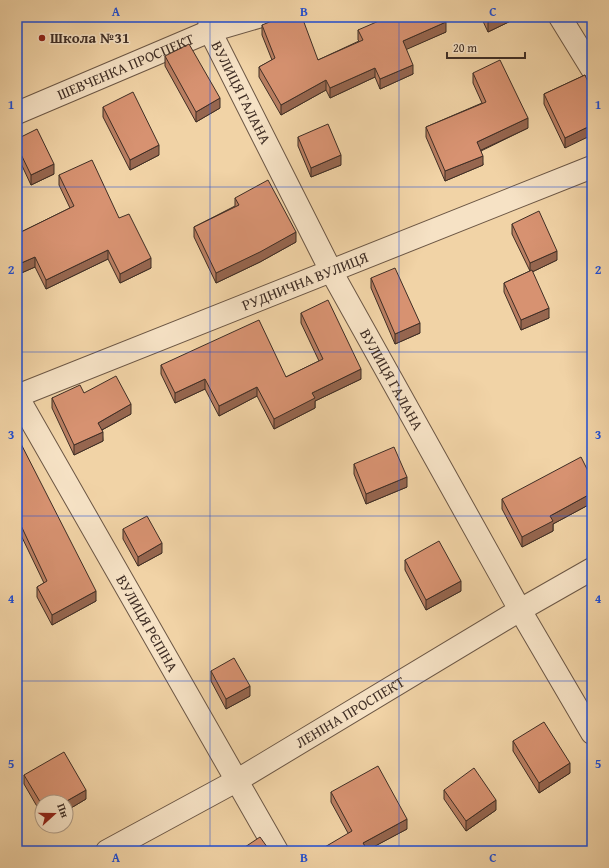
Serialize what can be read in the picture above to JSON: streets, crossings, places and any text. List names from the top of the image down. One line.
{"streets":{"street":["ШЕВЧЕНКА ПРОСПЕКТ","ВУЛИЦЯ ГАЛАНА","РУДНИЧНА ВУЛИЦЯ","ВУЛИЦЯ РЄПІНА","ЛЕНІНА ПРОСПЕКТ"]},"crossings":[["ШЕВЧЕНКА ПРОСПЕКТ","ВУЛИЦЯ ГАЛАНА"],["ВУЛИЦЯ ГАЛАНА","РУДНИЧНА ВУЛИЦЯ"],["ВУЛИЦЯ ГАЛАНА","ЛЕНІНА ПРОСПЕКТ"],["РУДНИЧНА ВУЛИЦЯ","ВУЛИЦЯ РЄПІНА"],["ВУЛИЦЯ РЄПІНА","ЛЕНІНА ПРОСПЕКТ"]],"places":["Школа №31"],"scale_bar":"20 m","north":"right","grid":{"columns":["A","B","C"],"rows":["1","2","3","4","5"]}}
